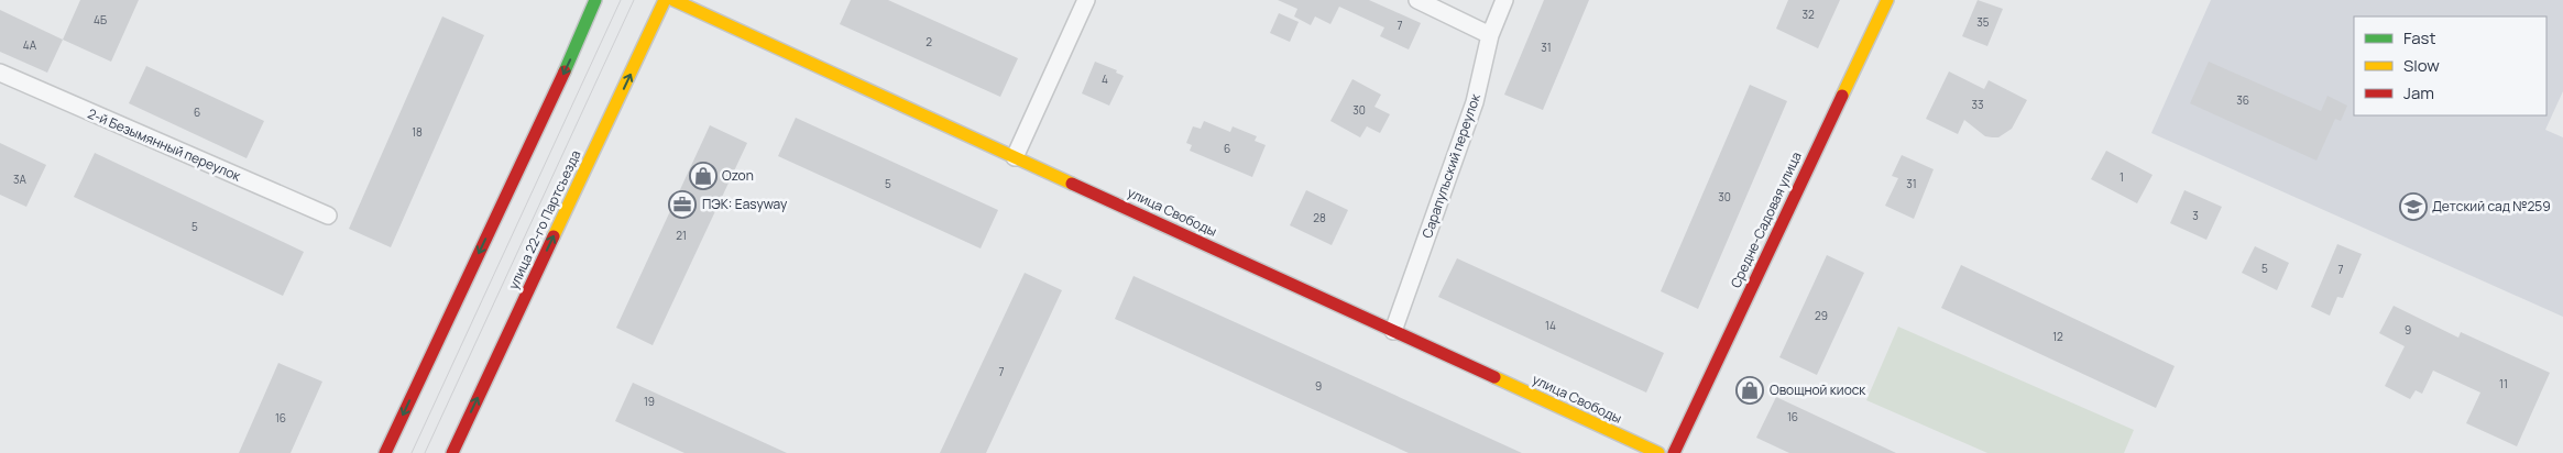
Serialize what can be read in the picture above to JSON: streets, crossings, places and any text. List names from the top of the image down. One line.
{"streets":{"main road":["улица Свободы","улица 22-го Партсъезда","Средне-Садовая улица"],"street":["2-й Безымянный переулок","Сарапульский переулок"]},"crossings":[["Сарапульский переулок","улица Свободы"]],"places":{"shop":["Ozon","Овощной киоск"],"office":["ПЭК: Easyway"],"school or university":["Детский сад №259"]},"house_numbers":["32","4Б","35","7","2","4А","31","4","36","33","30","6","18","6","1","3А","5","31","30","3","28","5","21","5","7","29","14","9","12","7","11","9","19","16","16"],"legend":["Fast","Slow","Jam"]}
